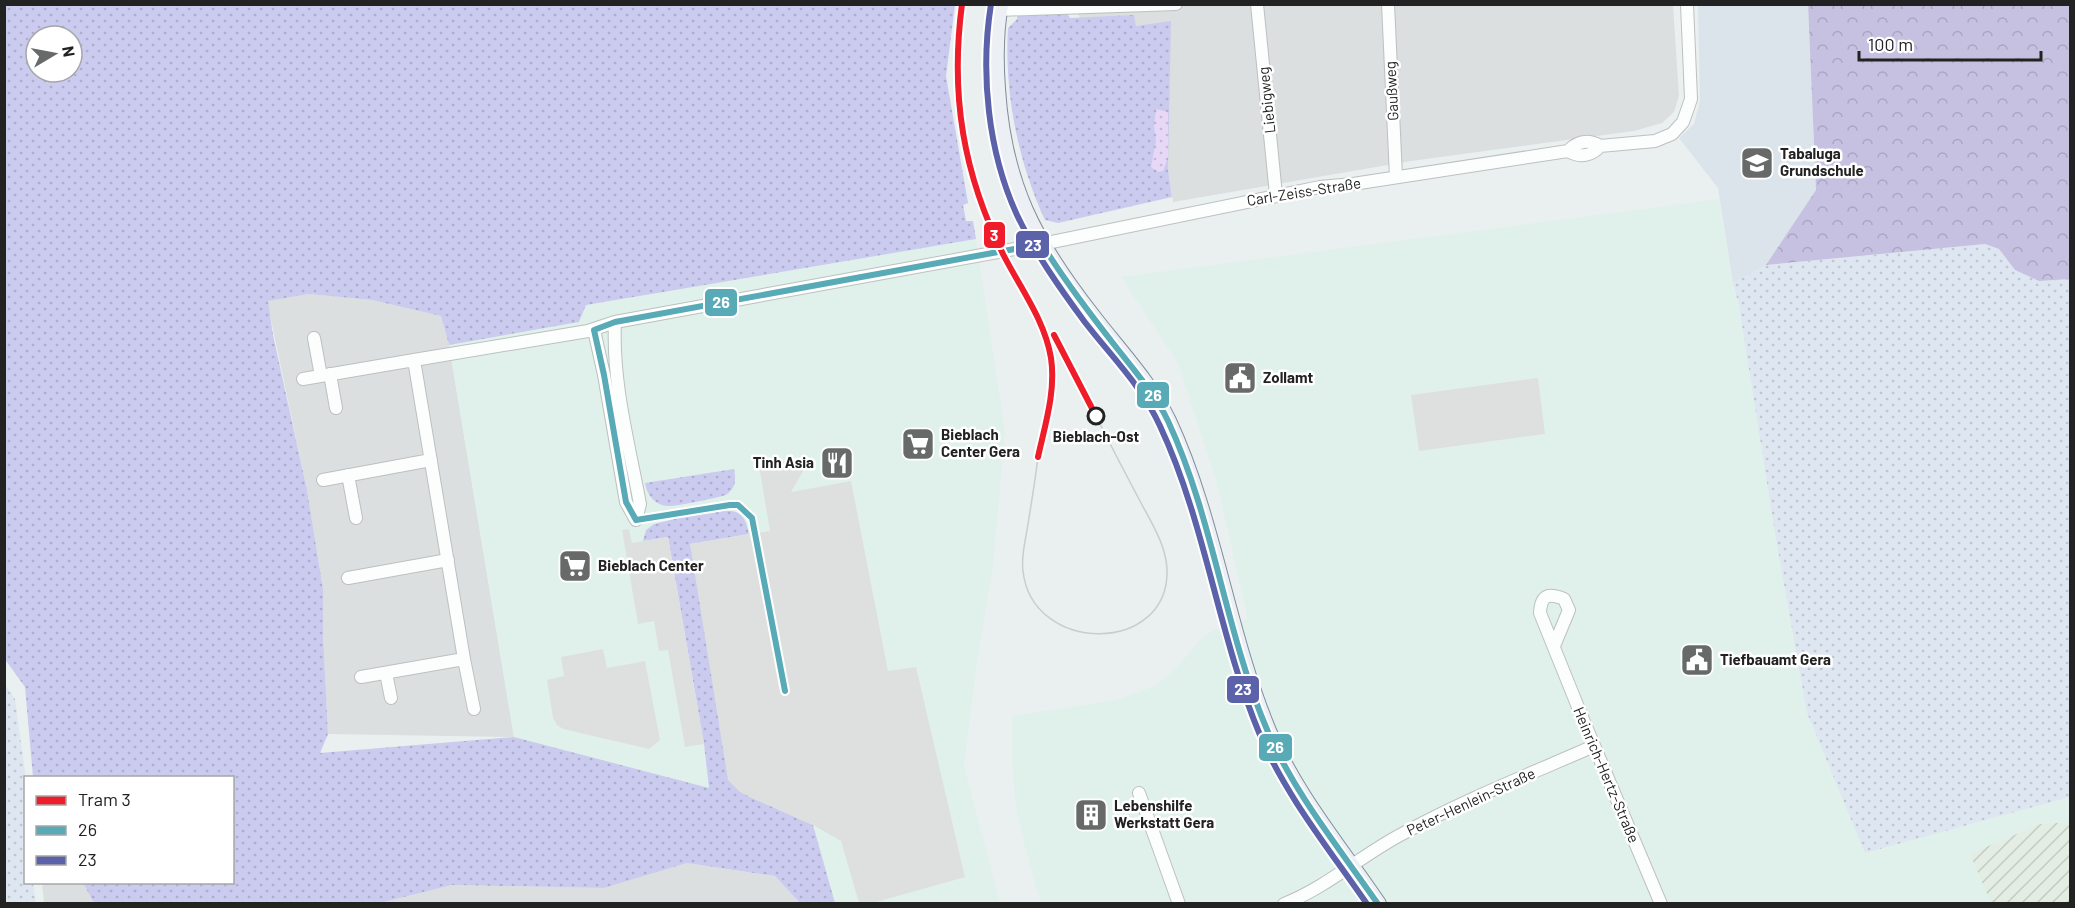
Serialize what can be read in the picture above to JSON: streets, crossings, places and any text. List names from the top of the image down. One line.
{"streets":{"street":["Gaußweg","Liebigweg","Carl-Zeiss-Straße","Heinrich-Hertz-Straße","Peter-Henlein-Straße"]},"crossings":[["Gaußweg","Carl-Zeiss-Straße"],["Liebigweg","Carl-Zeiss-Straße"],["Heinrich-Hertz-Straße","Peter-Henlein-Straße"]],"places":{"school or university":["Tabaluga Grundschule"],"public building":["Zollamt","Tiefbauamt Gera"],"other":["Bieblach-Ost"],"supermarket":["Bieblach Center Gera","Bieblach Center"],"restaurant":["Tinh Asia"],"building":["Lebenshilfe Werkstatt Gera"]},"lines":["tram line 3","transit line 23","transit line 26"],"legend":["Tram 3","26","23"],"scale_bar":"100 m","north":"right"}
